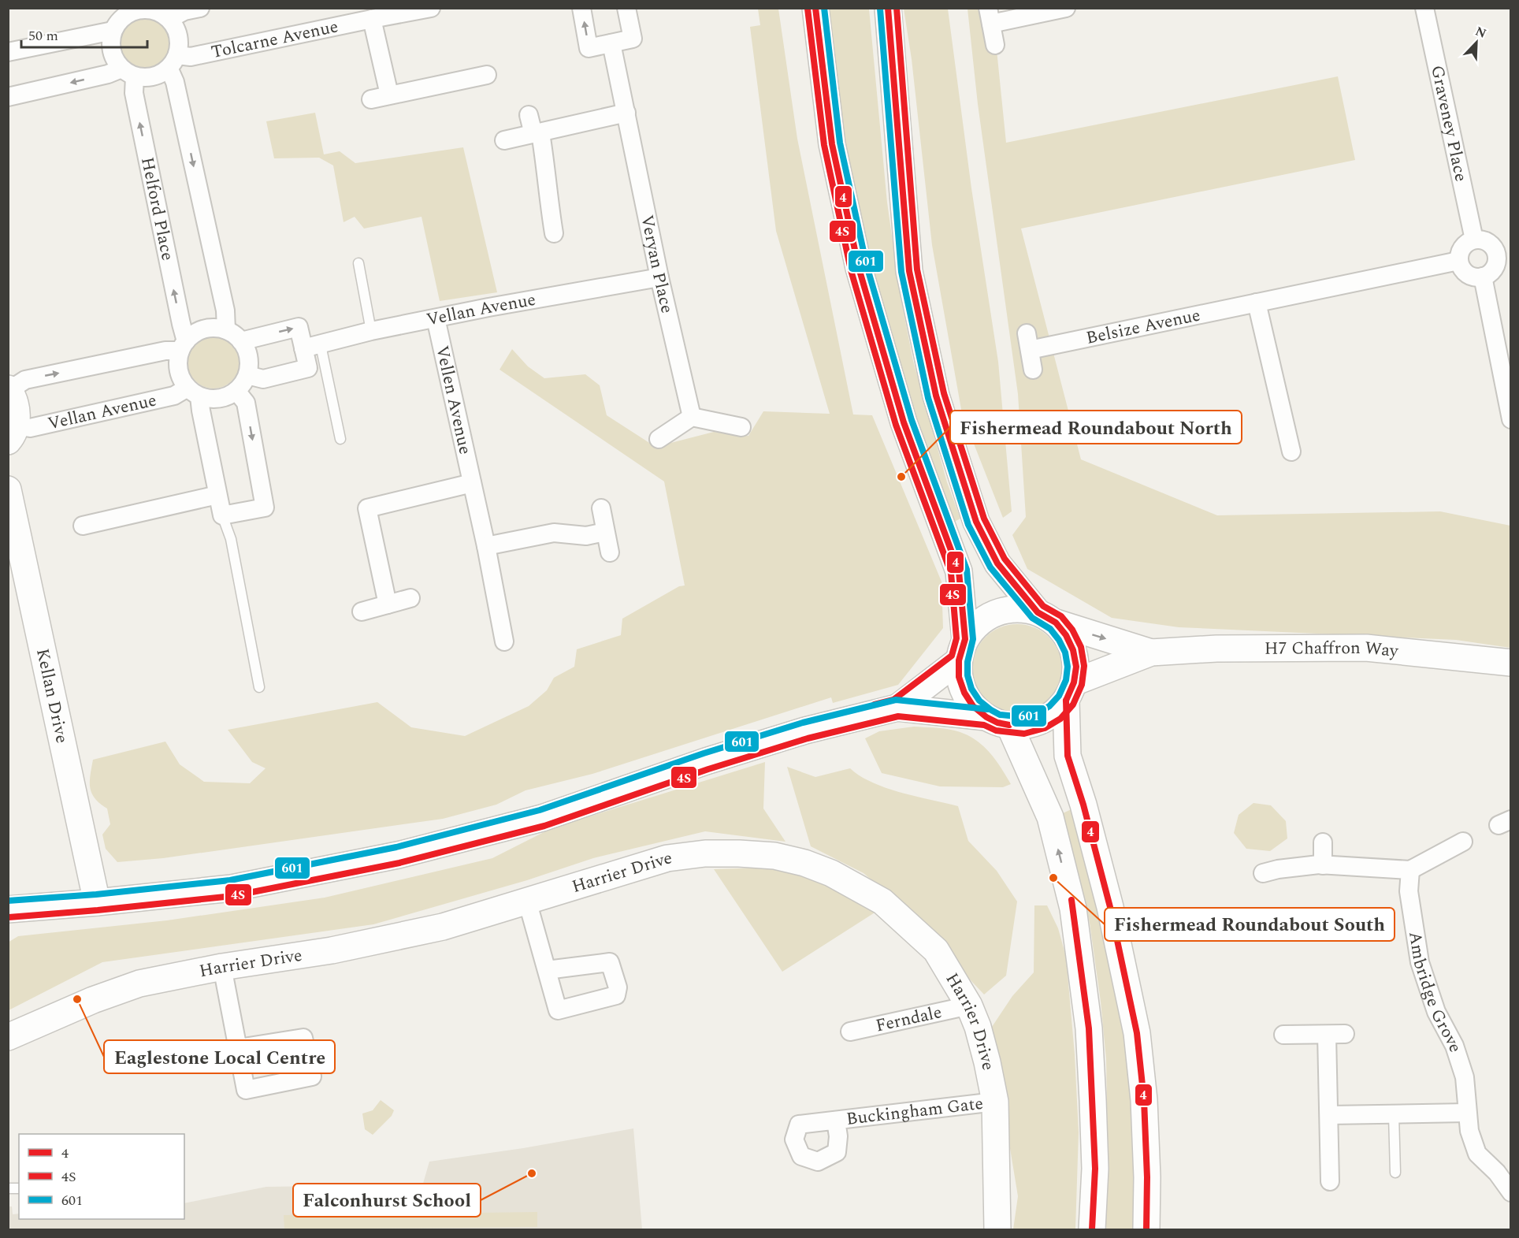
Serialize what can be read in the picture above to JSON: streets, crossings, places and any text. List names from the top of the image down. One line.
{"streets":{"street":["Tolcarne Avenue","Graveney Place","Helford Place","Veryan Place","Vellan Avenue","Belsize Avenue","Vellen Avenue","H7 Chaffron Way","Kellan Drive","Harrier Drive","Ambridge Grove","Ferndale","Buckingham Gate"]},"crossings":[["Tolcarne Avenue","Helford Place"],["Graveney Place","Belsize Avenue"],["Helford Place","Vellan Avenue"],["Veryan Place","Vellan Avenue"],["Vellan Avenue","Vellen Avenue"],["Harrier Drive","Ferndale"],["Harrier Drive","Buckingham Gate"]],"places":["Fishermead Roundabout North","Fishermead Roundabout South","Eaglestone Local Centre","Falconhurst School"],"lines":["transit line 4","transit line 4S","transit line 601"],"legend":["4","4S","601"],"scale_bar":"50 m","north":"top right"}
